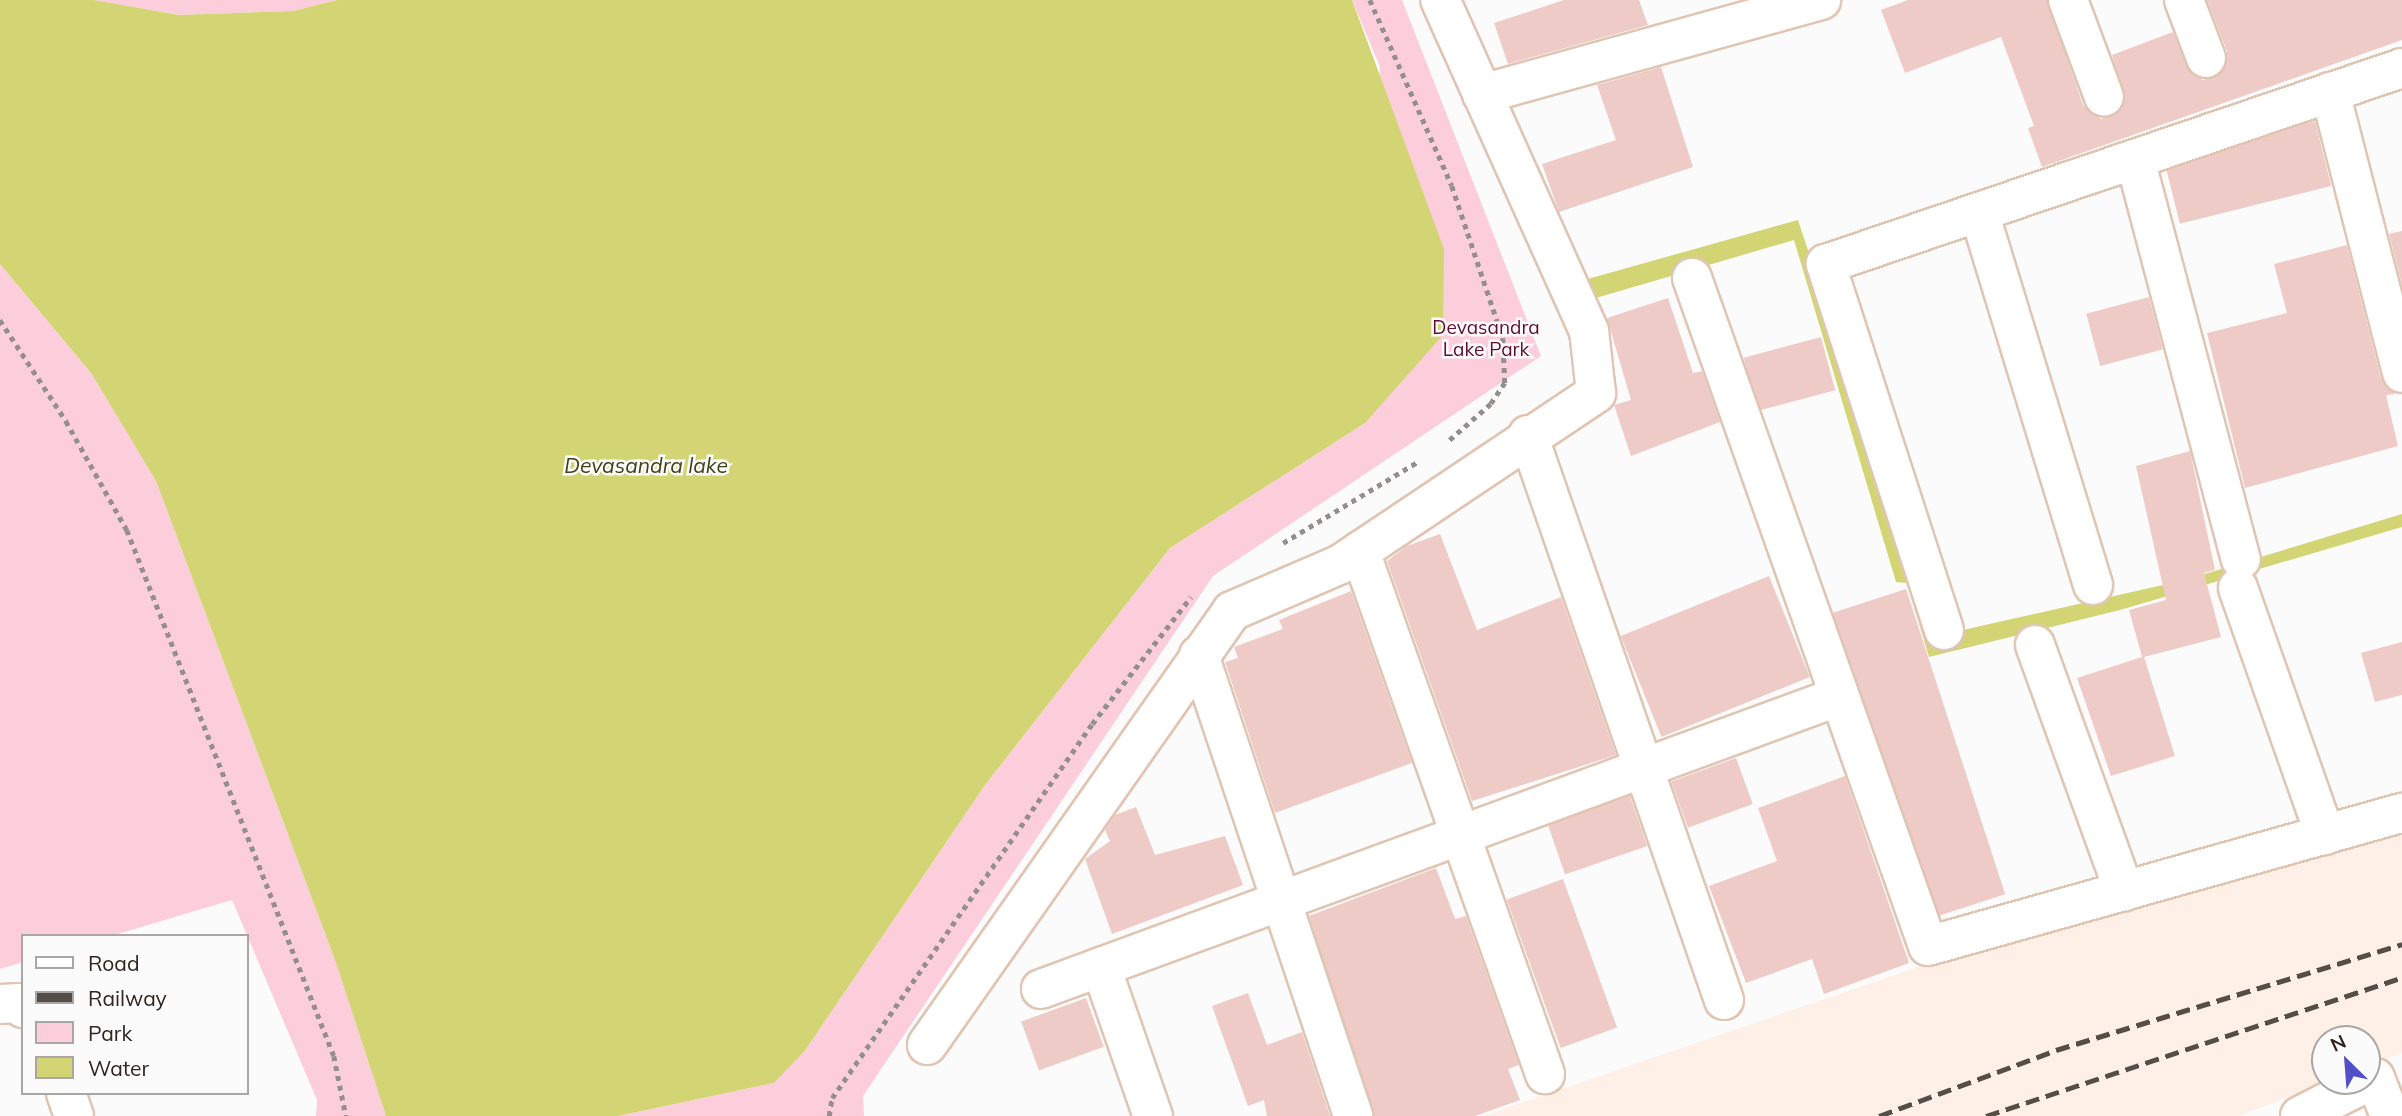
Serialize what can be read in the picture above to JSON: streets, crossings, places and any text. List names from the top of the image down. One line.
{"water":["Devasandra lake"],"parks":["Devasandra Lake Park"],"legend":["Road","Railway","Park","Water"],"north":"top left"}
